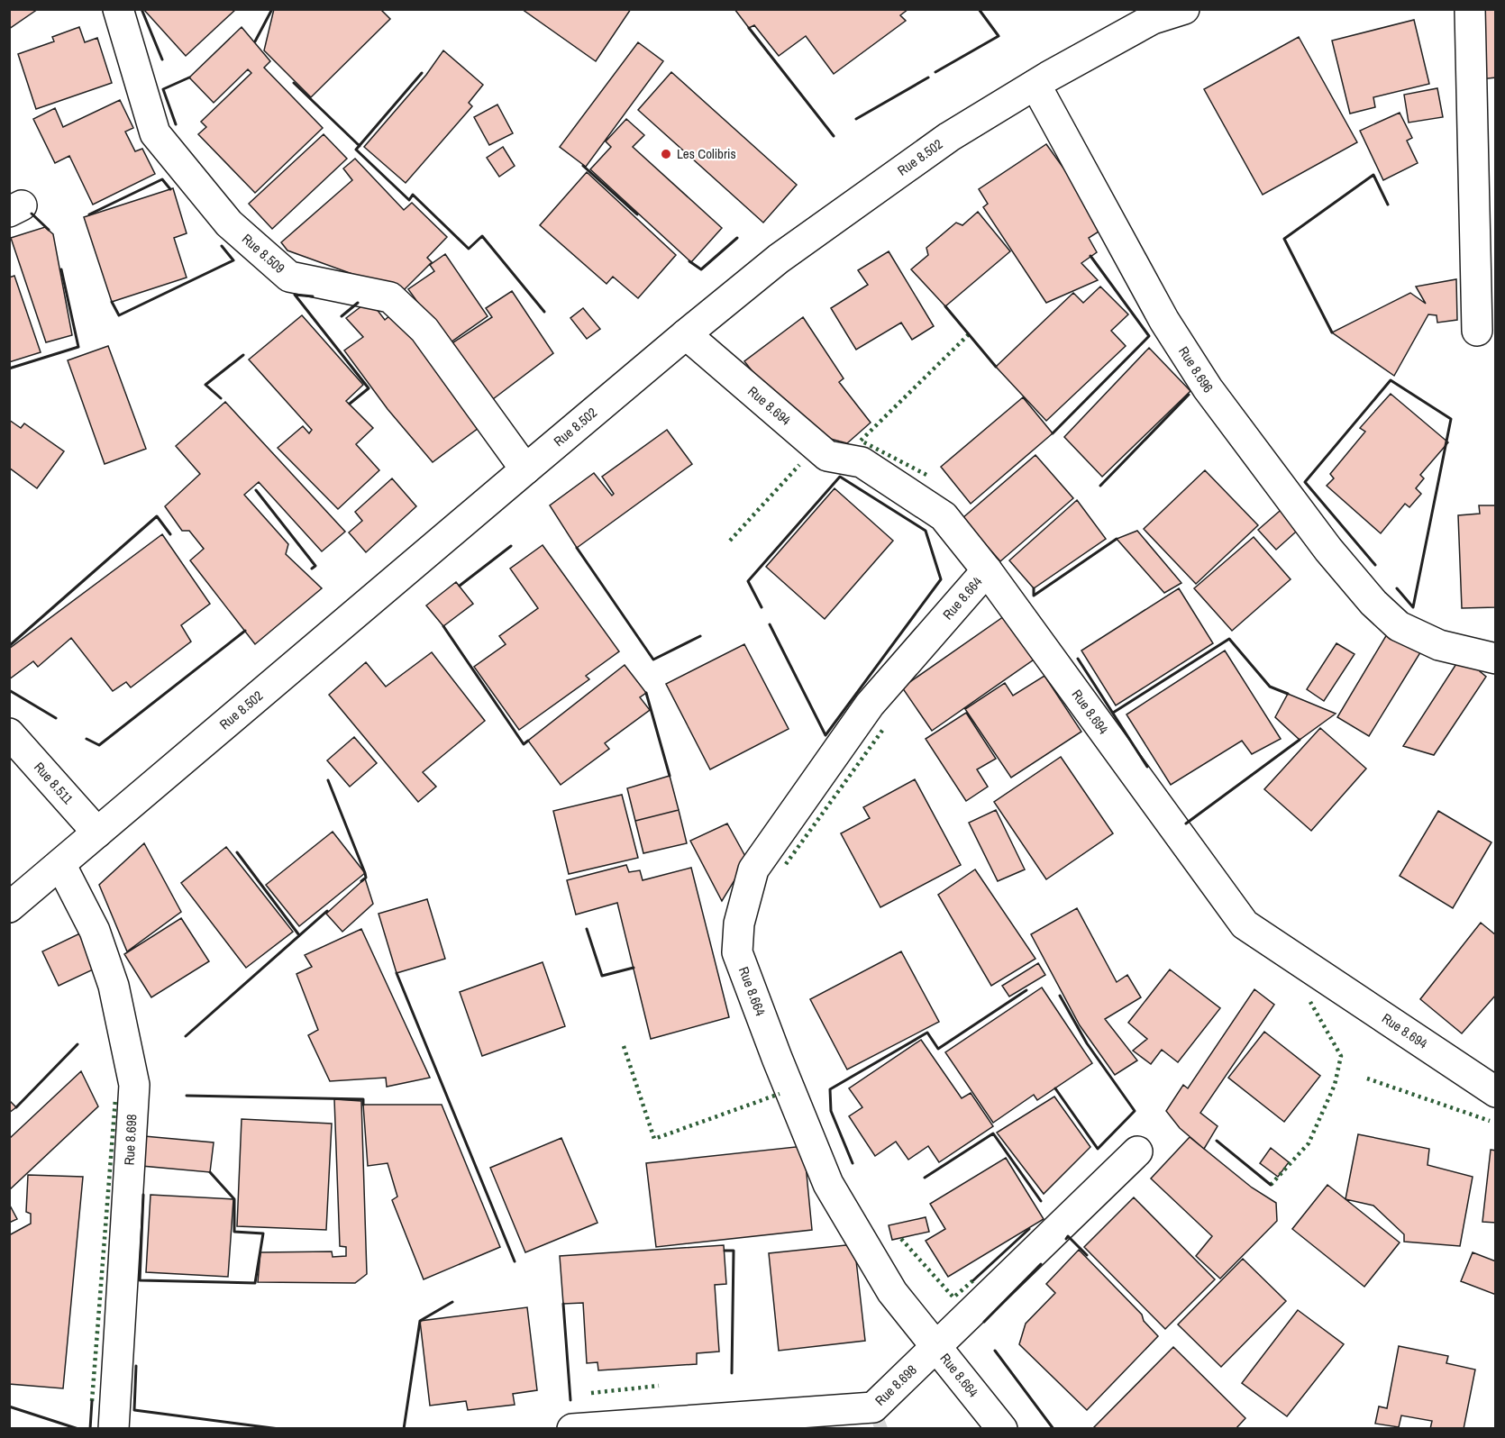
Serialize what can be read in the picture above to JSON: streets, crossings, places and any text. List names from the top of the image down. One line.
{"streets":{"street":["Rue 8.502","Rue 8.509","Rue 8.696","Rue 8.694","Rue 8.664","Rue 8.511","Rue 8.698"]},"crossings":[["Rue 8.502","Rue 8.509"],["Rue 8.502","Rue 8.696"],["Rue 8.502","Rue 8.694"],["Rue 8.502","Rue 8.511"],["Rue 8.502","Rue 8.698"],["Rue 8.694","Rue 8.664"],["Rue 8.664","Rue 8.698"]],"places":["Les Colibris"]}
